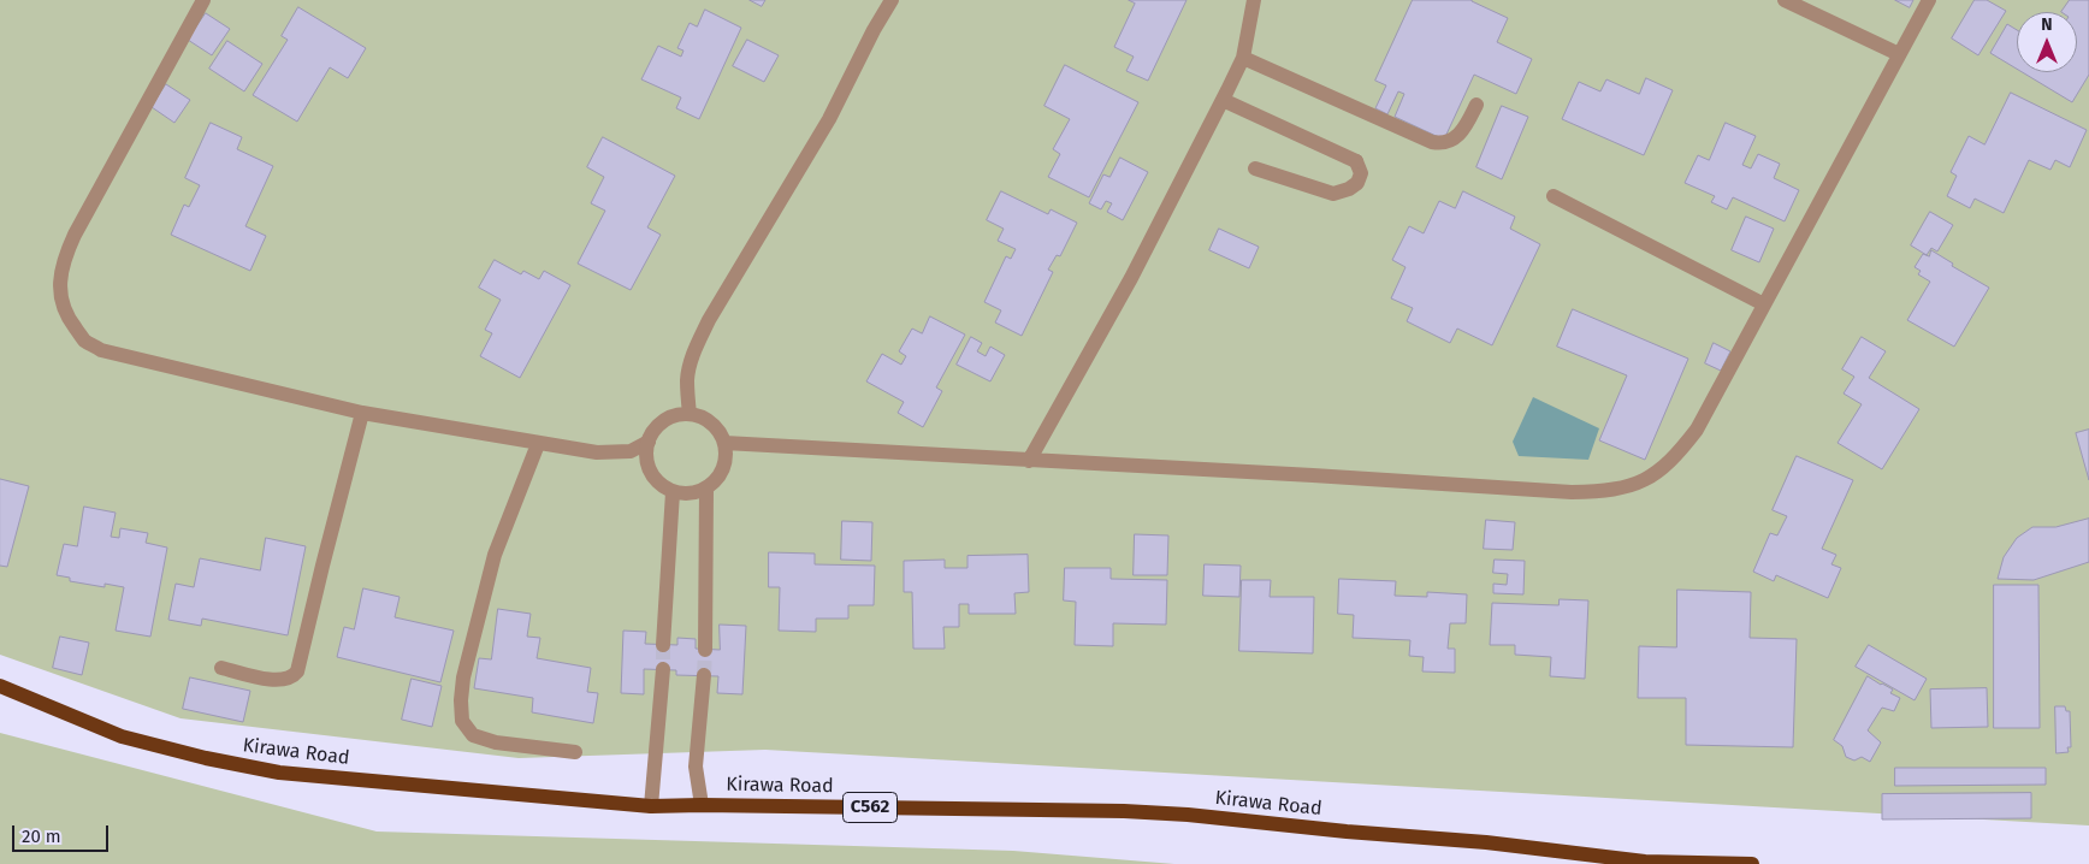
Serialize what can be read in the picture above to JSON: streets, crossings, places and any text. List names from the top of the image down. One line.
{"streets":{"main road":["Kirawa Road","C562"]},"scale_bar":"20 m","north":"top"}
